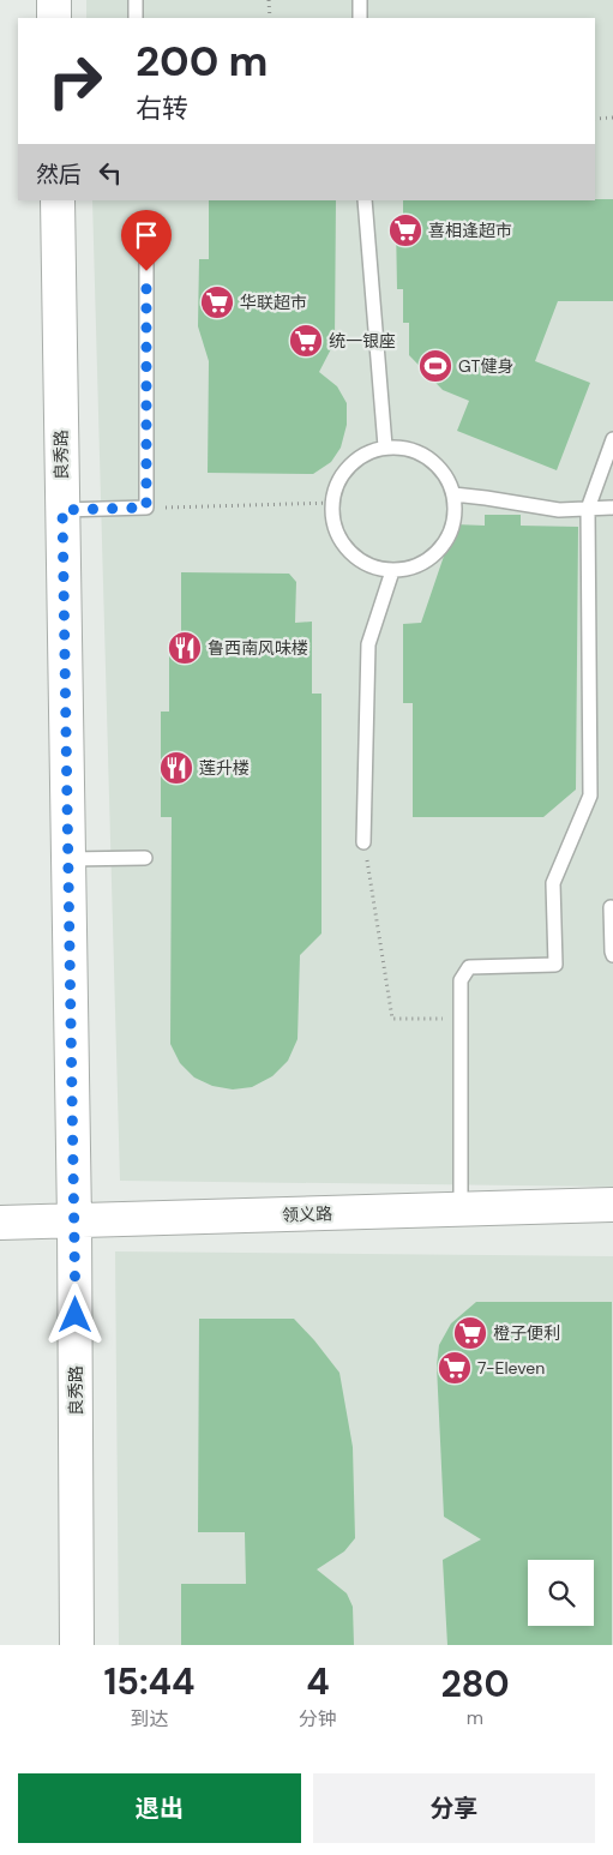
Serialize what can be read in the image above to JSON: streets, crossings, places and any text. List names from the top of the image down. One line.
{"streets":{"street":["良秀路","领义路"]},"crossings":[["良秀路","领义路"]],"places":{"supermarket":["喜相逢超市","华联超市","统一银座","橙子便利","7-Eleven"],"sports":["GT健身"],"restaurant":["鲁西南风味楼","莲升楼"]},"page":{"turn":["200 m","右转"],"then":"然后","eta":["15:44","到达","4","分钟","280","m"],"buttons":["退出","分享"]}}
